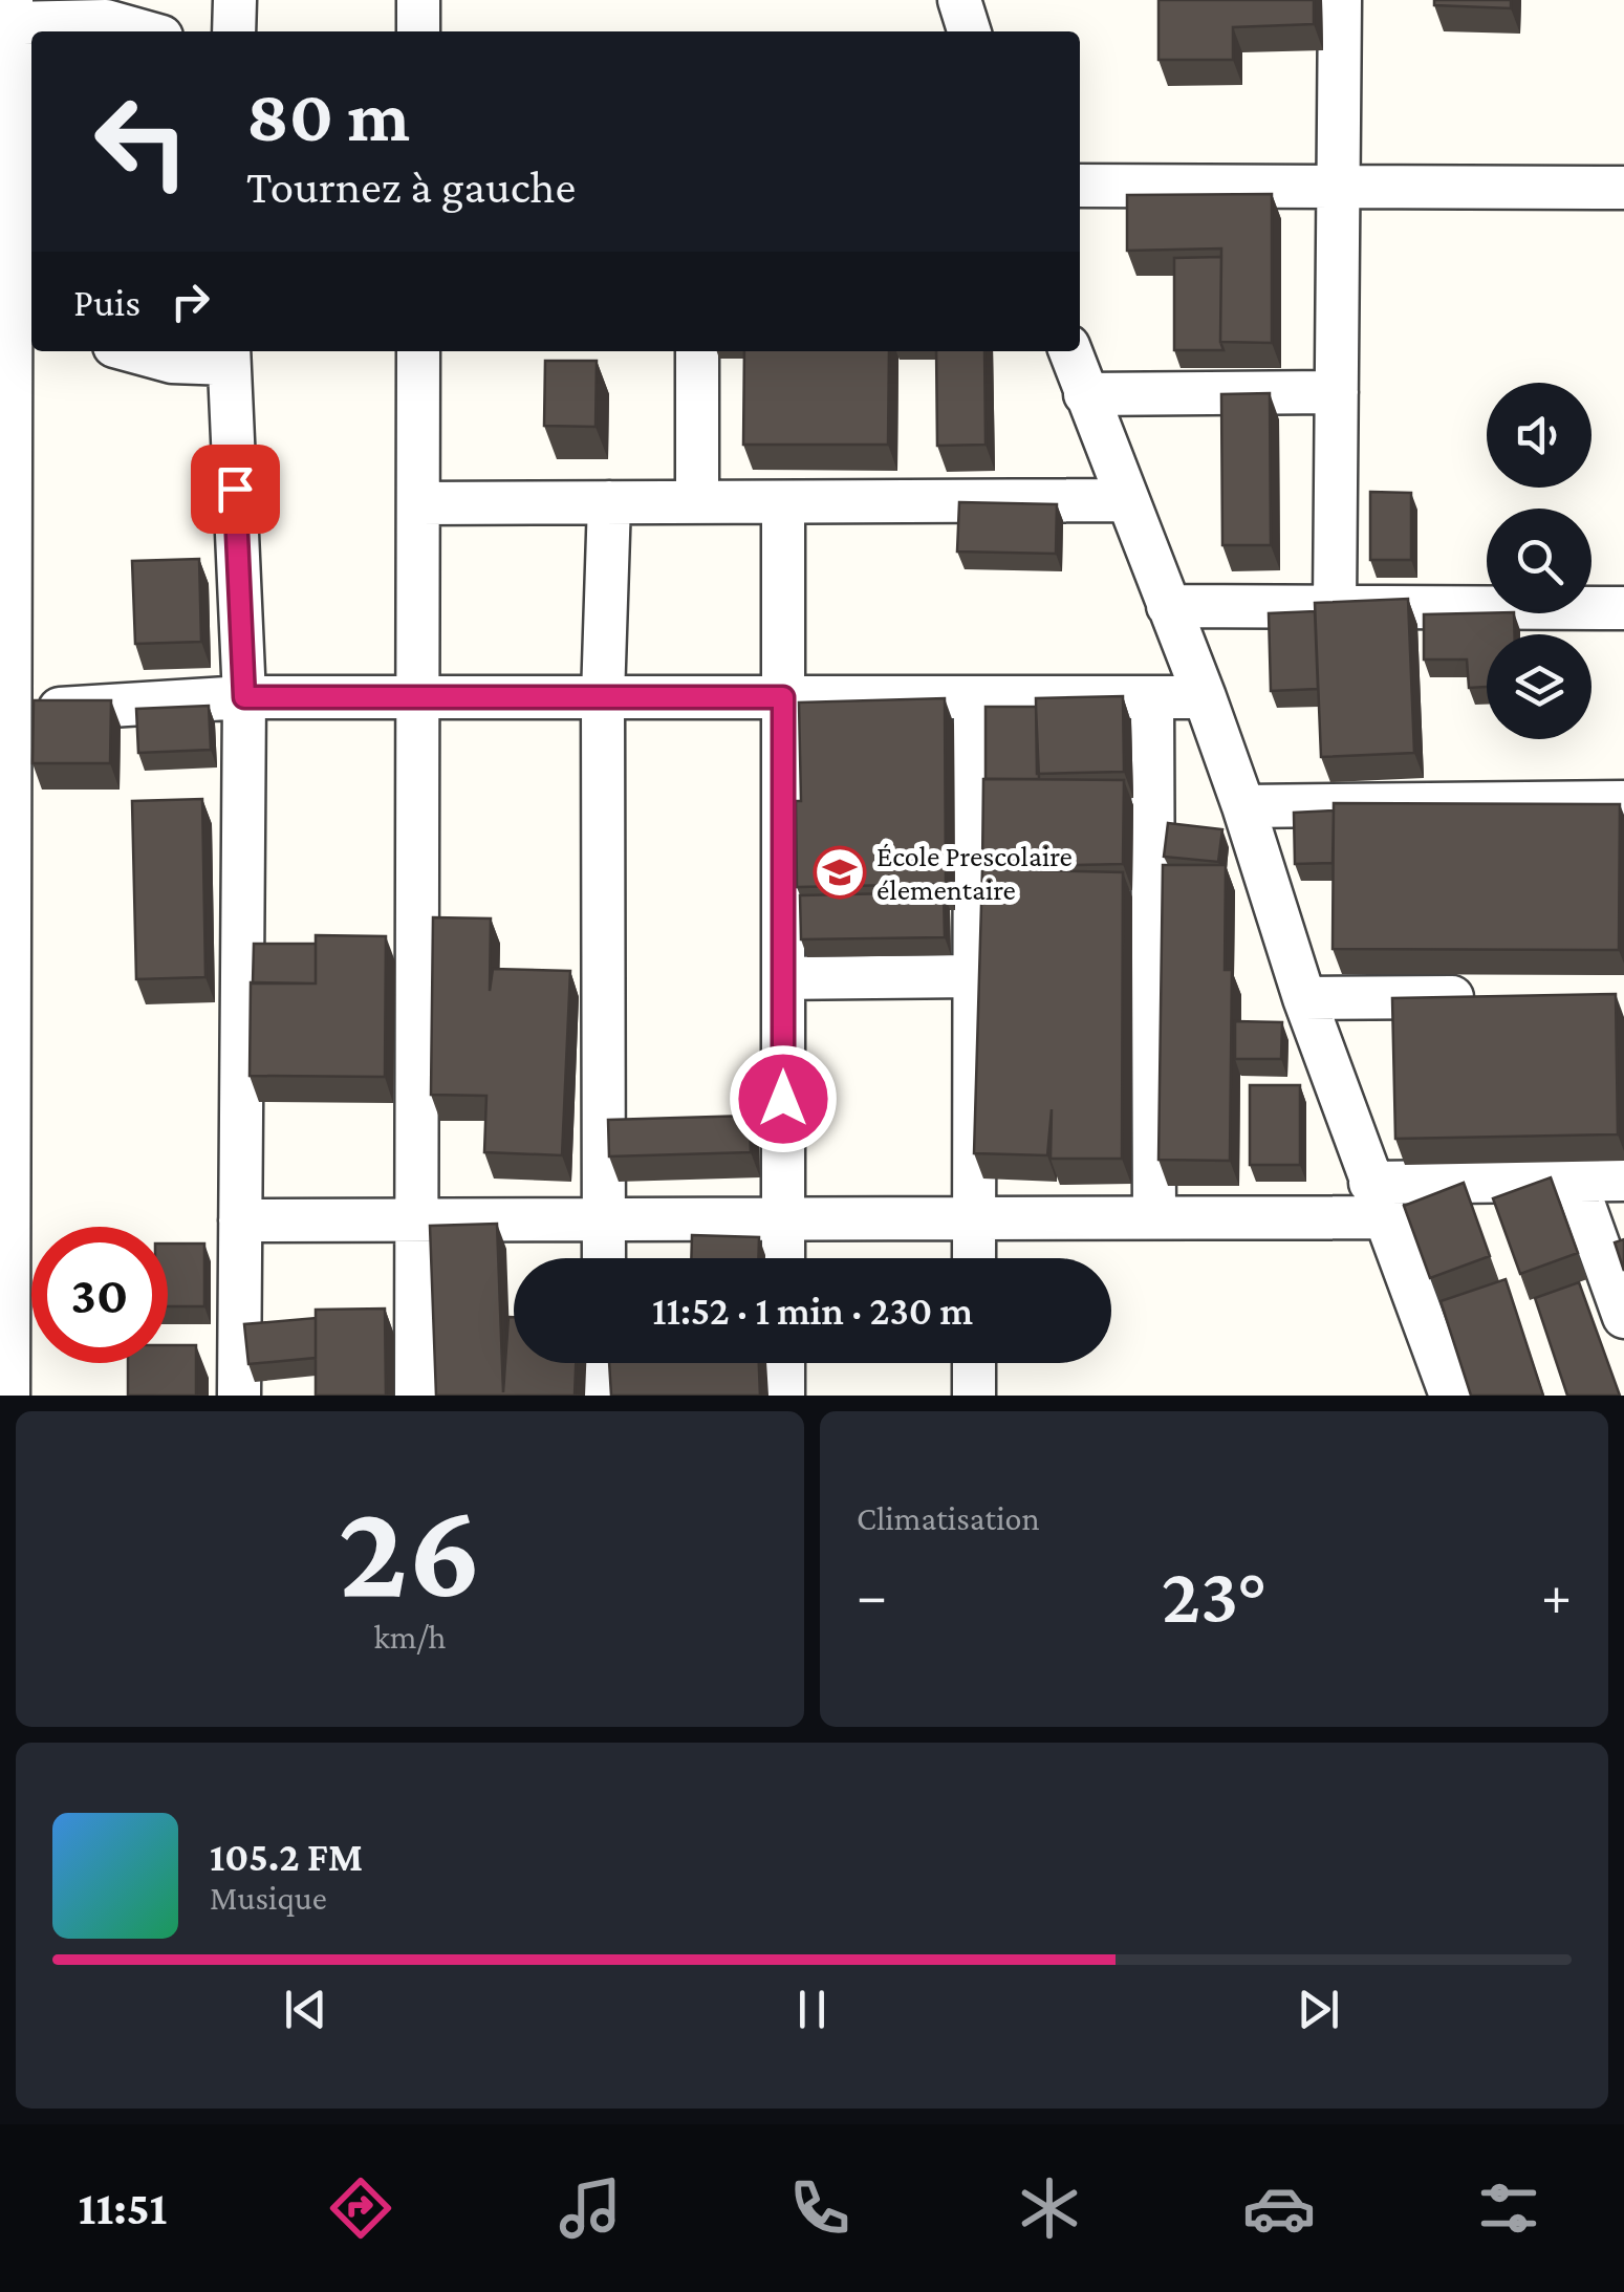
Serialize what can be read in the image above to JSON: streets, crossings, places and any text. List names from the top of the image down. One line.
{"places":{"school or university":["École Prescolaire élementaire"]},"page":{"turn":["80 m","Tournez à gauche"],"then":"Puis","limit":"30","trip":"11:52 · 1 min · 230 m","tile":[["26","km/h"],"Climatisation"],"heat":["−","23°","+"],"song":["105.2 FM","Musique"],"tabs":"11:51"}}
